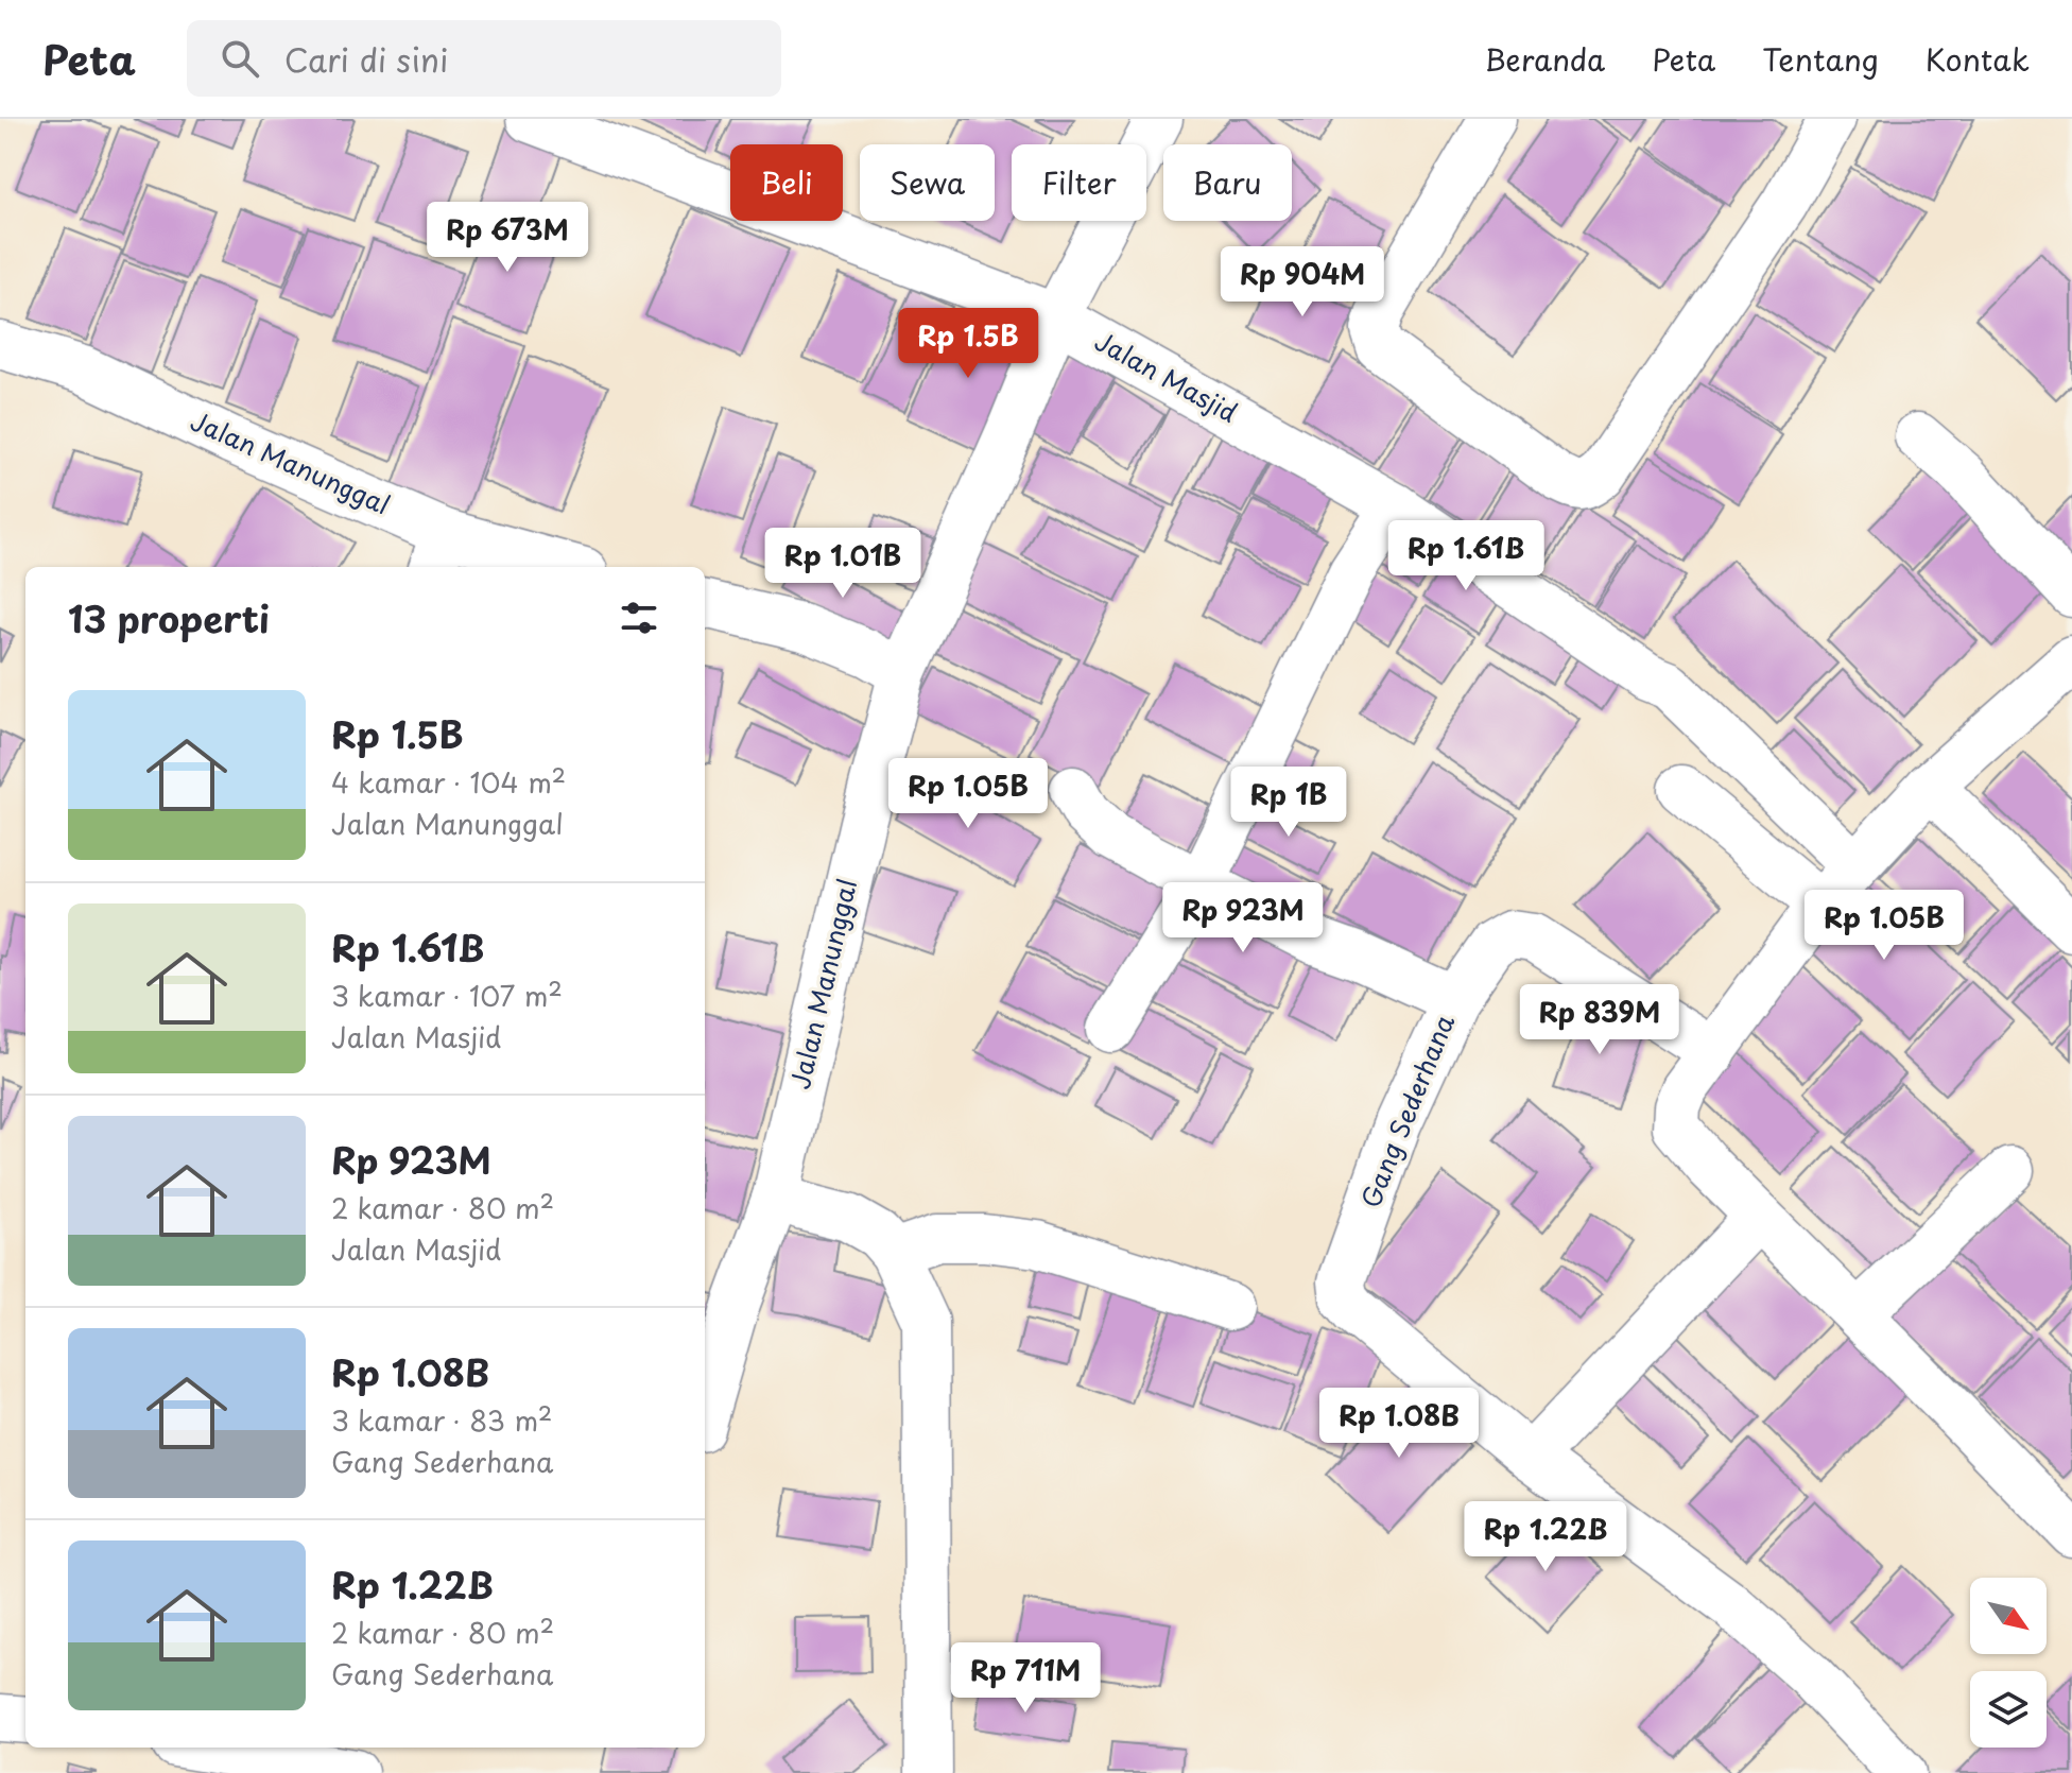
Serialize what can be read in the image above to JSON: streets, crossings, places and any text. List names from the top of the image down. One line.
{"streets":{"street":["Jalan Masjid","Jalan Manunggal","Gang Sederhana"]},"crossings":[["Jalan Masjid","Jalan Manunggal"]],"north":"bottom right","page":{"header":"Peta","search":"Cari di sini","nav":["Beranda","Peta","Tentang","Kontak"],"chip":["Beli","Sewa","Filter","Baru"],"price":["Rp 673M","Rp 904M","Rp 1.5B","Rp 1.61B","Rp 1.01B","Rp 1.05B","Rp 1B","Rp 923M","Rp 1.05B","Rp 839M","Rp 1.08B","Rp 1.22B","Rp 711M"],"heading":"13 properti","list":[{"name":"Rp 1.5B","note":"4 kamar · 104 m² · Jalan Manunggal"},{"name":"Rp 1.61B","note":"3 kamar · 107 m² · Jalan Masjid"},{"name":"Rp 923M","note":"2 kamar · 80 m² · Jalan Masjid"},{"name":"Rp 1.08B","note":"3 kamar · 83 m² · Gang Sederhana"},{"name":"Rp 1.22B","note":"2 kamar · 80 m² · Gang Sederhana"}]}}
